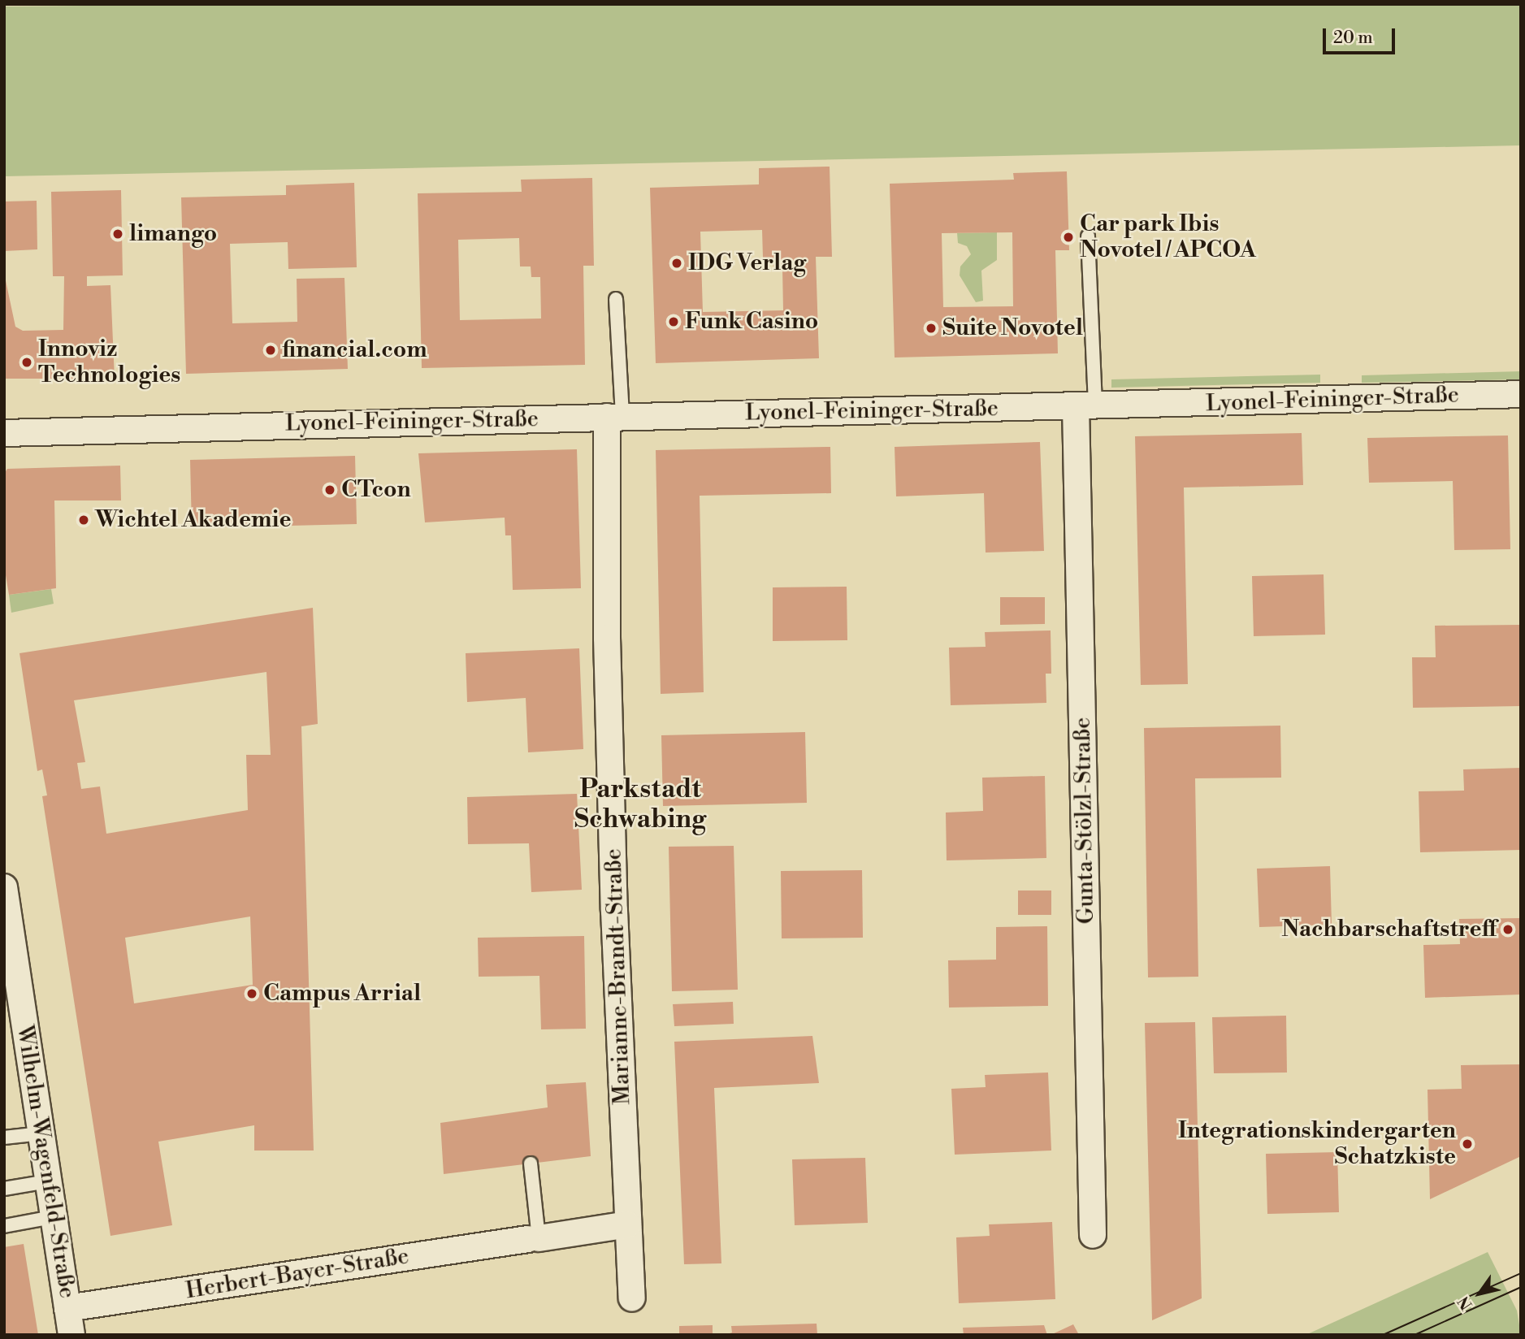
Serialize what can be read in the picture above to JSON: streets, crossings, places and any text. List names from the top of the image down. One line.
{"streets":{"street":["Lyonel-Feininger-Straße","Gunta-Stölzl-Straße","Marianne-Brandt-Straße","Wilhelm-Wagenfeld-Straße","Herbert-Bayer-Straße"]},"crossings":[["Lyonel-Feininger-Straße","Gunta-Stölzl-Straße"],["Lyonel-Feininger-Straße","Marianne-Brandt-Straße"],["Marianne-Brandt-Straße","Herbert-Bayer-Straße"],["Wilhelm-Wagenfeld-Straße","Herbert-Bayer-Straße"]],"districts":["Parkstadt Schwabing"],"places":["limango","Car park Ibis Novotel / APCOA","IDG Verlag","Funk Casino","Suite Novotel","financial.com","Innoviz Technologies","CTcon","Wichtel Akademie","Nachbarschaftstreff","Campus Arrial","Integrationskindergarten Schatzkiste"],"scale_bar":"20 m","north":"bottom left"}
